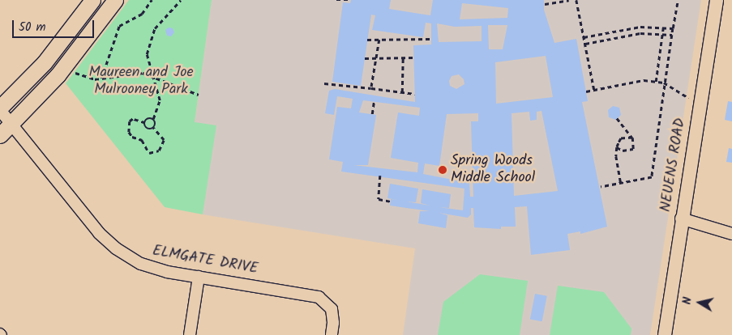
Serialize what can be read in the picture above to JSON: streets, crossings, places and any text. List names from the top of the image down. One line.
{"streets":{"street":["NEUENS ROAD","ELMGATE DRIVE"]},"parks":["Maureen and Joe Mulrooney Park"],"places":["Spring Woods Middle School"],"scale_bar":"50 m","north":"left"}
